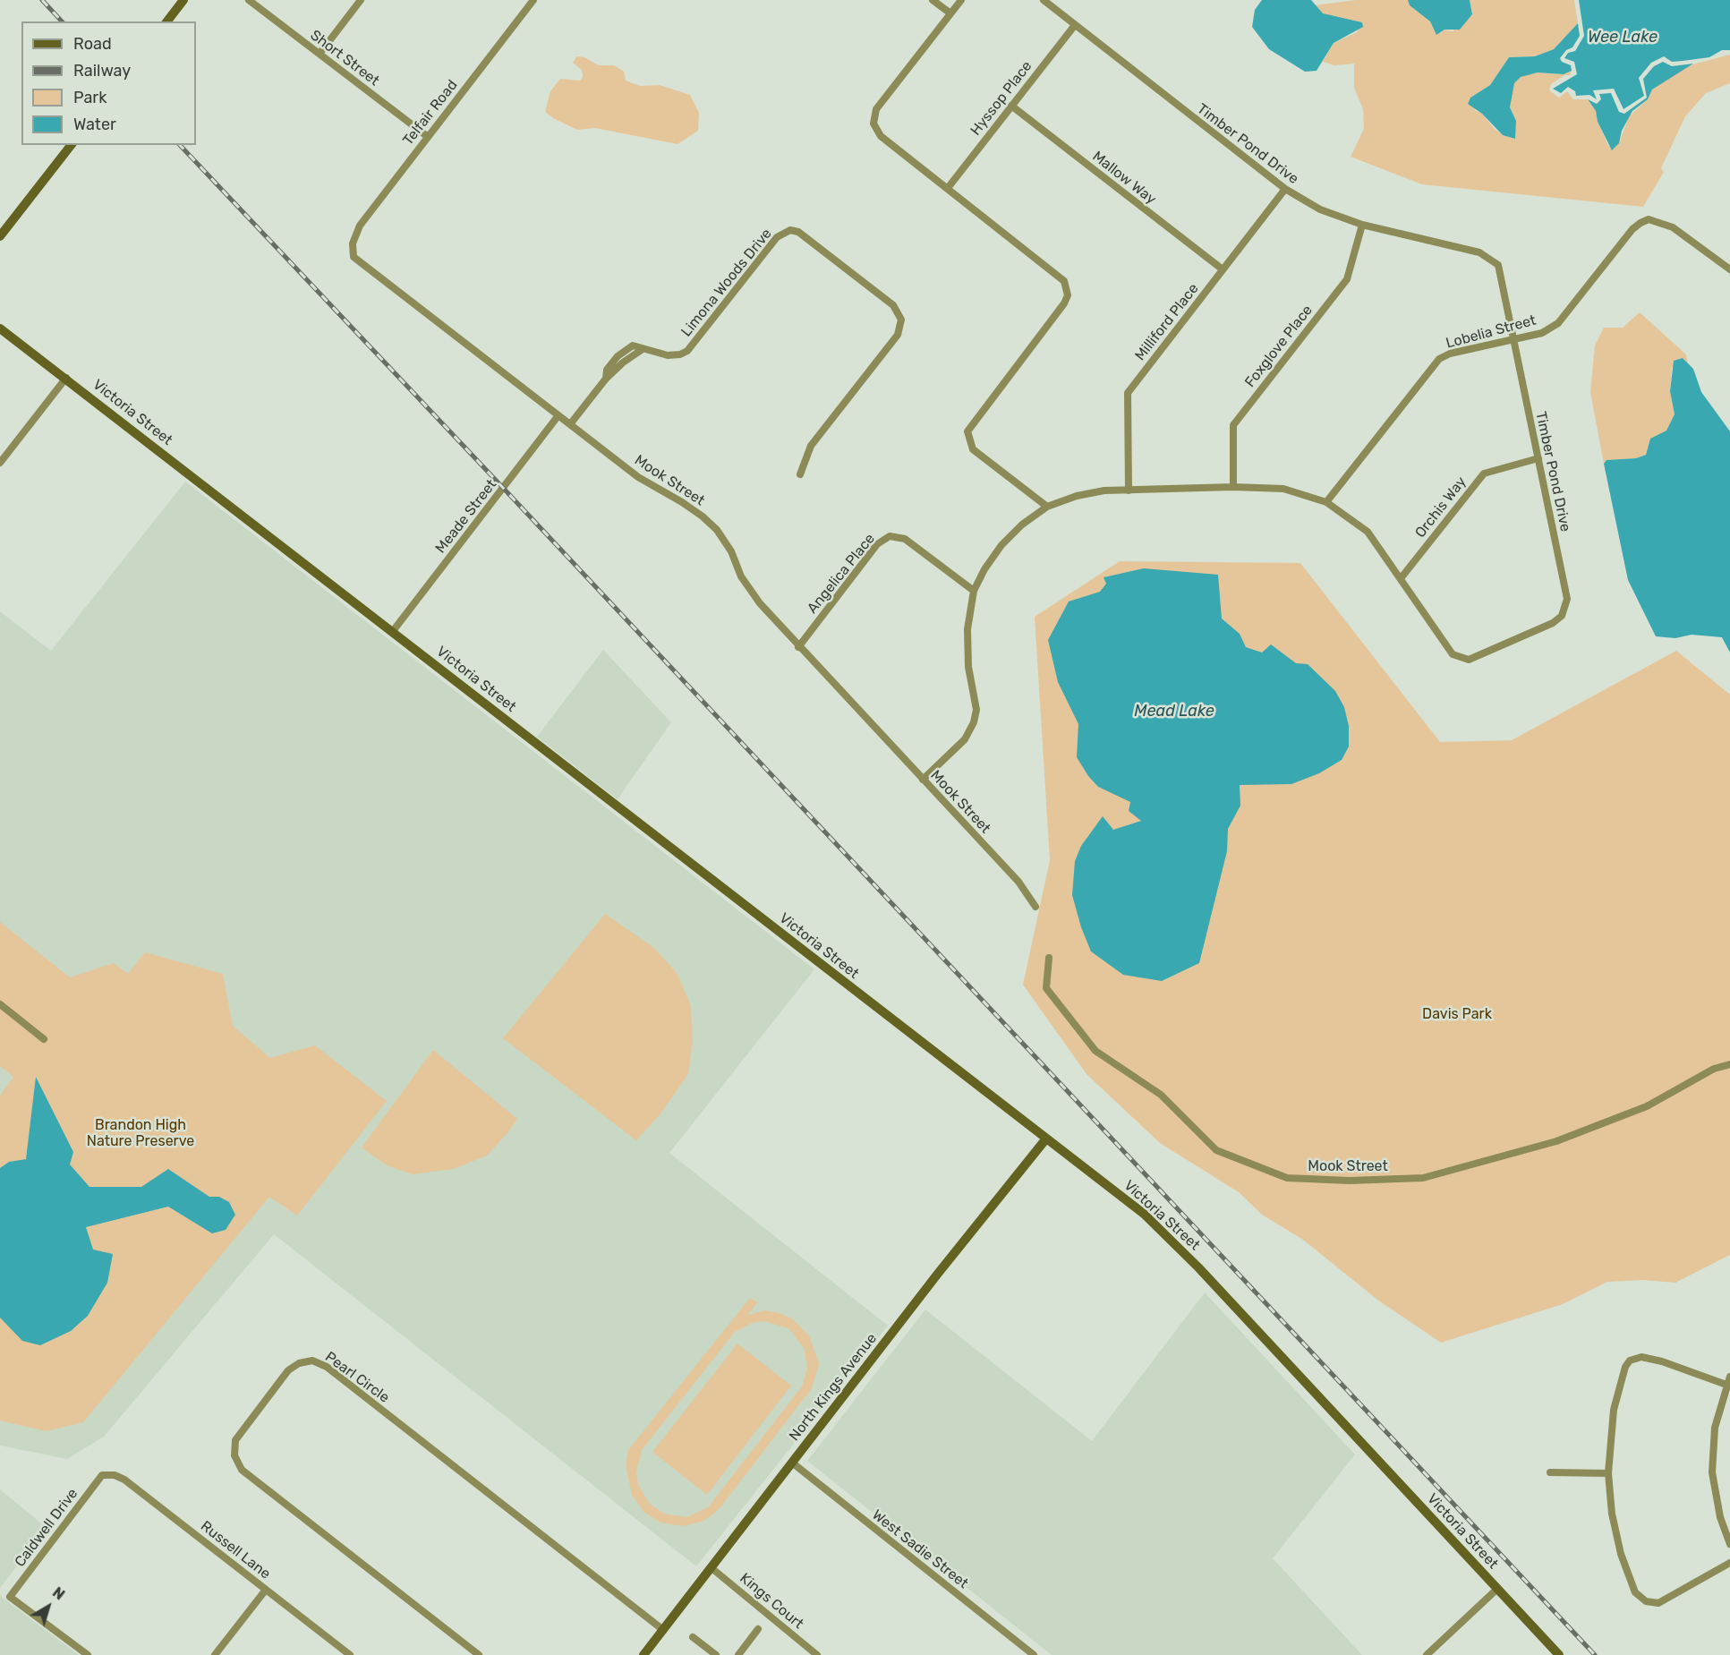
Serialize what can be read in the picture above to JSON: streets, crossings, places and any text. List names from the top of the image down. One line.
{"streets":{"street":["Short Street","Hyssop Place","Telfair Road","Timber Pond Drive","Mallow Way","Limona Woods Drive","Milliford Place","Lobelia Street","Foxglove Place","Victoria Street","Mook Street","Orchis Way","Meade Street","Angelica Place","Pearl Circle","North Kings Avenue","Caldwell Drive","West Sadie Street","Russell Lane","Kings Court"]},"crossings":[["Short Street","Telfair Road"],["Hyssop Place","Timber Pond Drive"],["Hyssop Place","Mallow Way"],["Telfair Road","Mook Street"],["Timber Pond Drive","Milliford Place"],["Timber Pond Drive","Lobelia Street"],["Timber Pond Drive","Foxglove Place"],["Timber Pond Drive","Orchis Way"],["Timber Pond Drive","Angelica Place"],["Mallow Way","Milliford Place"],["Victoria Street","Meade Street"],["Victoria Street","North Kings Avenue"],["Mook Street","Meade Street"],["Mook Street","Angelica Place"],["Pearl Circle","North Kings Avenue"],["North Kings Avenue","West Sadie Street"],["North Kings Avenue","Kings Court"],["Caldwell Drive","Russell Lane"]],"water":["Wee Lake","Mead Lake"],"parks":["Davis Park","Brandon High Nature Preserve"],"legend":["Road","Railway","Park","Water"],"north":"top right"}
